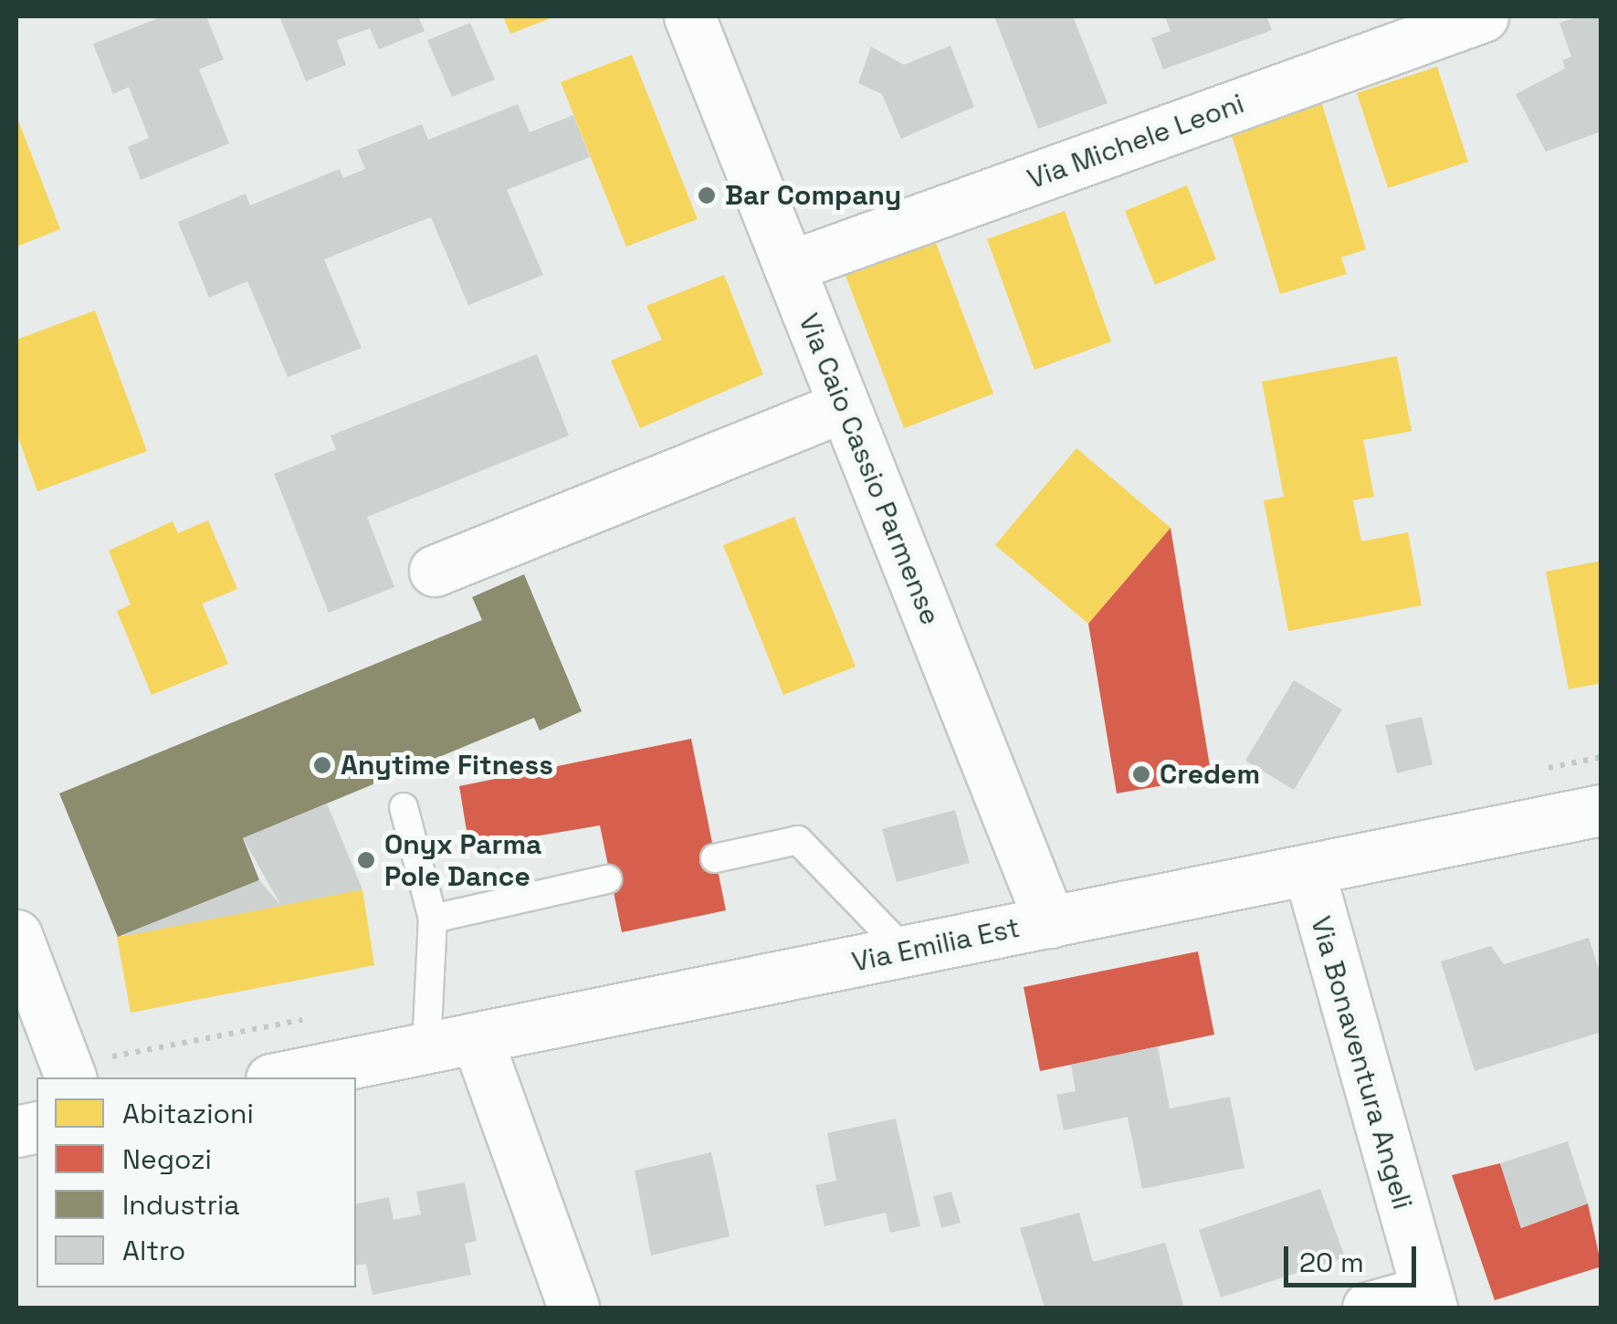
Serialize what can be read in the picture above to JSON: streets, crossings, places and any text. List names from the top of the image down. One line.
{"streets":{"street":["Via Michele Leoni","Via Caio Cassio Parmense","Via Emilia Est","Via Bonaventura Angeli"]},"crossings":[["Via Michele Leoni","Via Caio Cassio Parmense"],["Via Caio Cassio Parmense","Via Emilia Est"],["Via Emilia Est","Via Bonaventura Angeli"]],"places":["Bar Company","Anytime Fitness","Credem","Onyx Parma Pole Dance"],"legend":["Abitazioni","Negozi","Industria","Altro"],"scale_bar":"20 m"}
